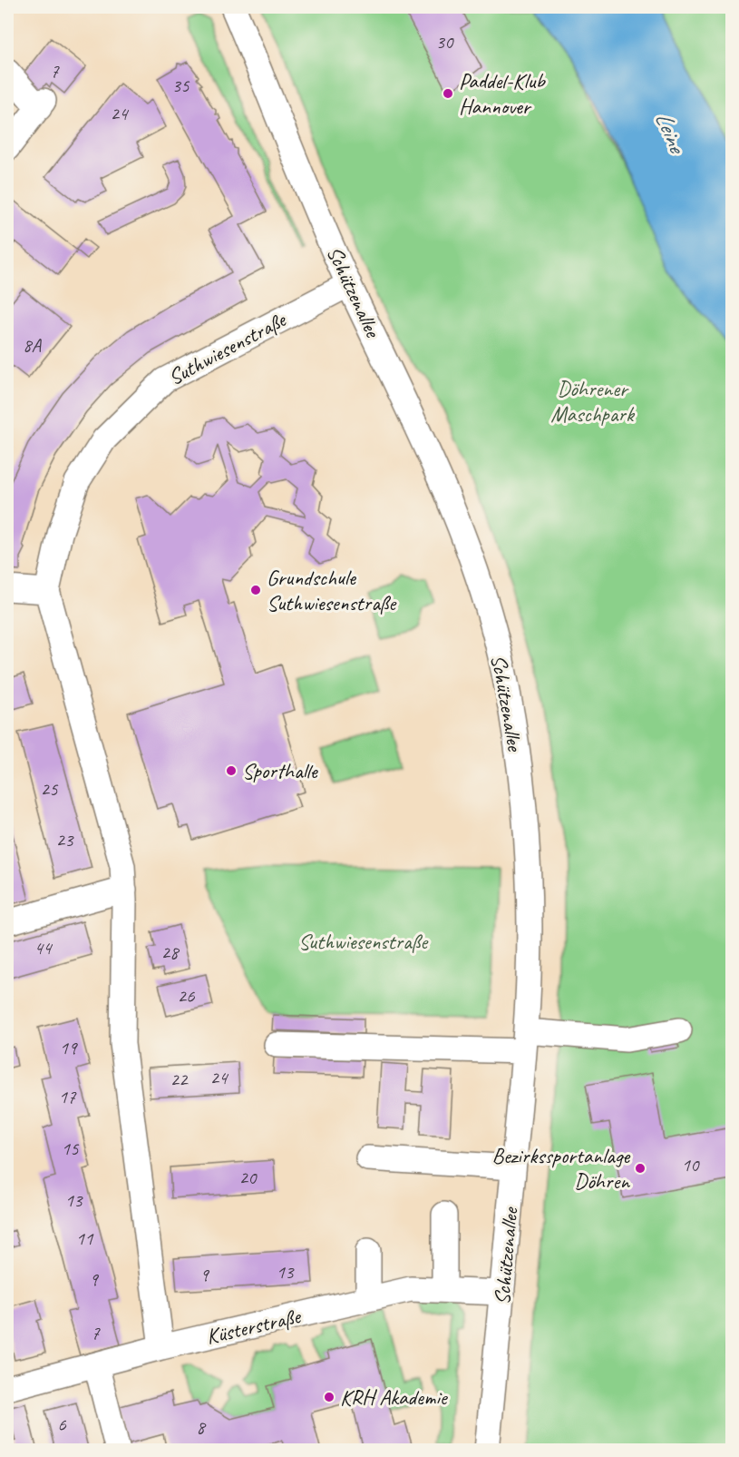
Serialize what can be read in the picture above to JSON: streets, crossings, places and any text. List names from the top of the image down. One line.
{"streets":{"street":["Schützenallee","Suthwiesenstraße","Küsterstraße"]},"crossings":[["Schützenallee","Suthwiesenstraße"],["Schützenallee","Küsterstraße"],["Suthwiesenstraße","Küsterstraße"]],"water":["Leine"],"parks":["Döhrener Maschpark","Suthwiesenstraße"],"places":["Paddel-Klub Hannover","Grundschule Suthwiesenstraße","Sporthalle","Bezirkssportanlage Döhren","KRH Akademie"],"house_numbers":["30","7","35","24","8A","25","23","44","28","26","19","24","22","17","15","10","20","13","11","13","9","9","7","6","8"]}
